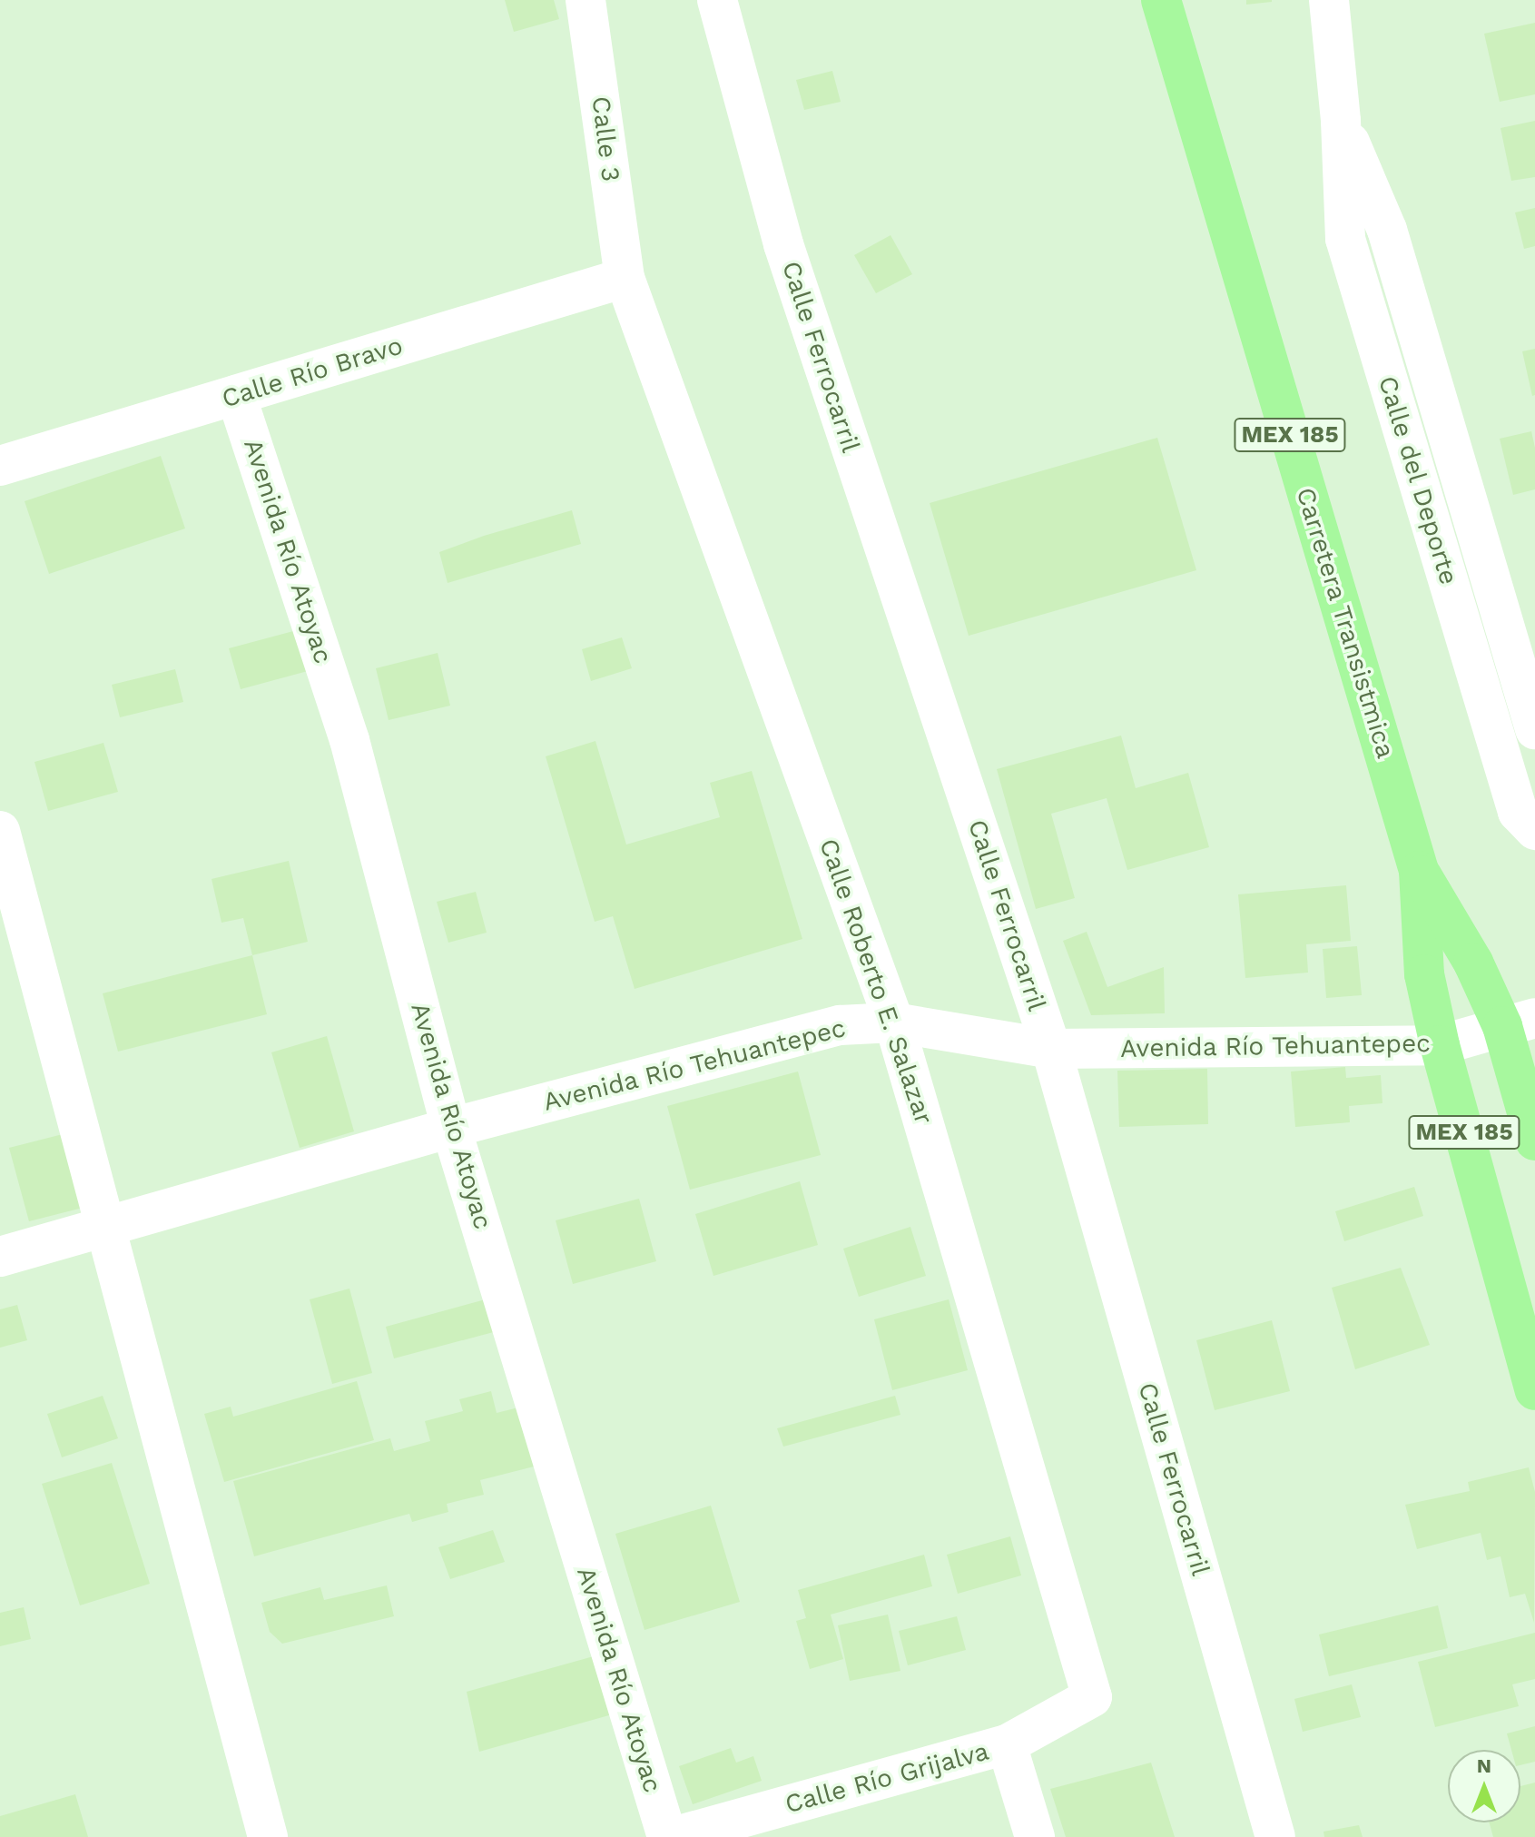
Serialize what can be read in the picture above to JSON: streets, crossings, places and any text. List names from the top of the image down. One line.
{"streets":{"main road":["MEX 185","Carretera Transistmica"],"street":["Calle 3","Calle Ferrocarril","Calle Río Bravo","Calle del Deporte","Avenida Río Atoyac","Calle Roberto E. Salazar","Avenida Río Tehuantepec","Calle Río Grijalva"]},"crossings":[["Calle 3","Calle Río Bravo"],["Calle 3","Calle Roberto E. Salazar"],["Calle Ferrocarril","Avenida Río Tehuantepec"],["Calle Río Bravo","Avenida Río Atoyac"],["Calle Río Bravo","Calle Roberto E. Salazar"],["Avenida Río Atoyac","Avenida Río Tehuantepec"],["Avenida Río Atoyac","Calle Río Grijalva"],["Carretera Transistmica","Avenida Río Tehuantepec"],["Calle Roberto E. Salazar","Avenida Río Tehuantepec"],["Calle Roberto E. Salazar","Calle Río Grijalva"]],"north":"top"}
